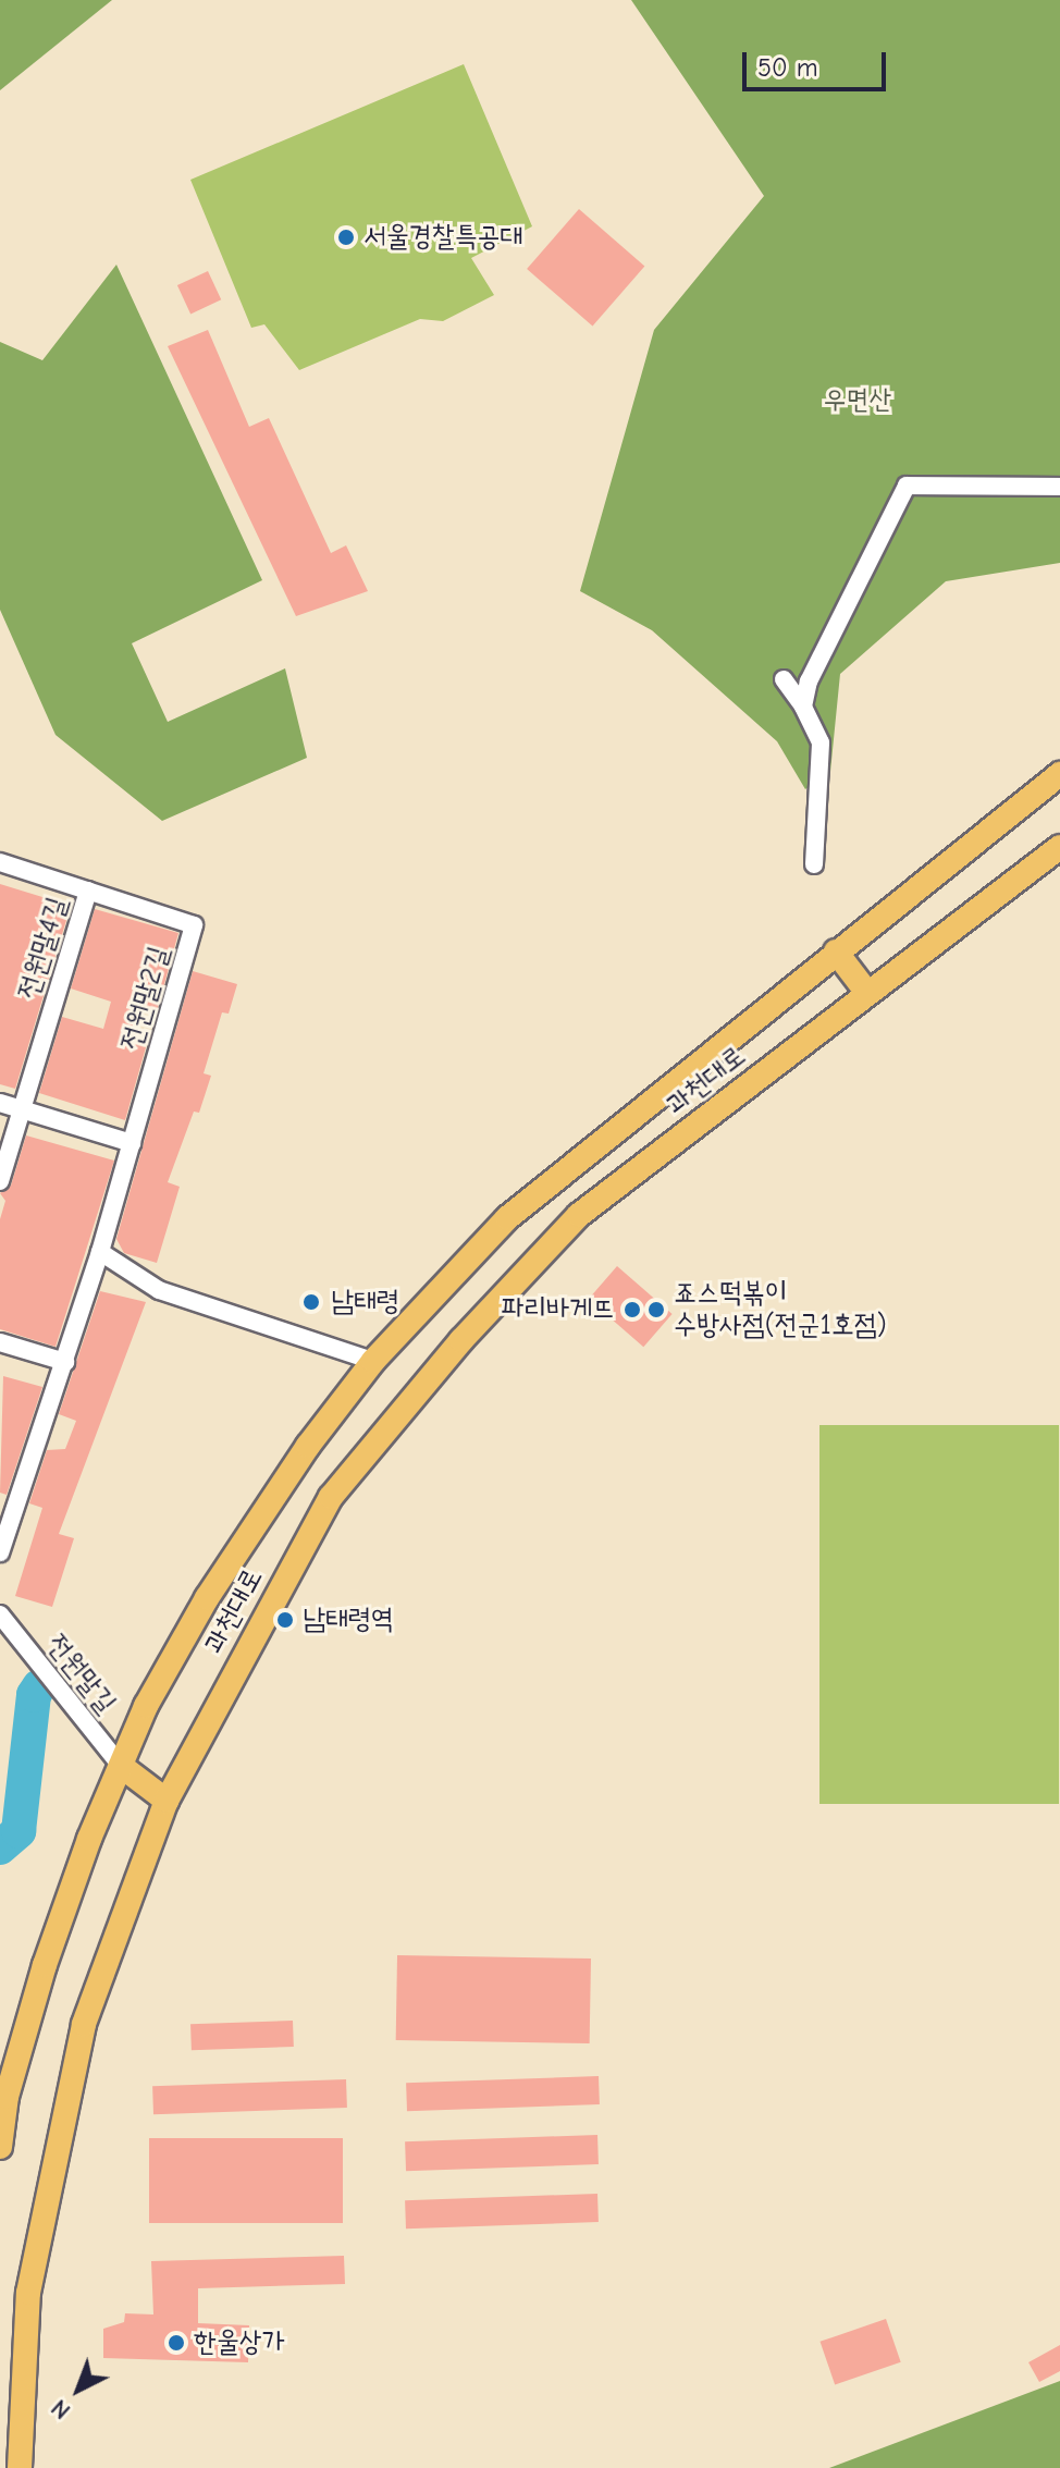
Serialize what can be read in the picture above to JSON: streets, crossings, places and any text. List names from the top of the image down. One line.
{"streets":{"main road":["과천대로"],"street":["전원말4길","전원말2길","전원말길"]},"crossings":[["전원말4길","전원말2길"],["과천대로","전원말길"]],"parks":["우면산"],"places":["서울경찰특공대","남태령","파리바게뜨","죠스떡볶이 수방사점(전군1호점)","남태령역","한울상가"],"scale_bar":"50 m","north":"bottom left"}
